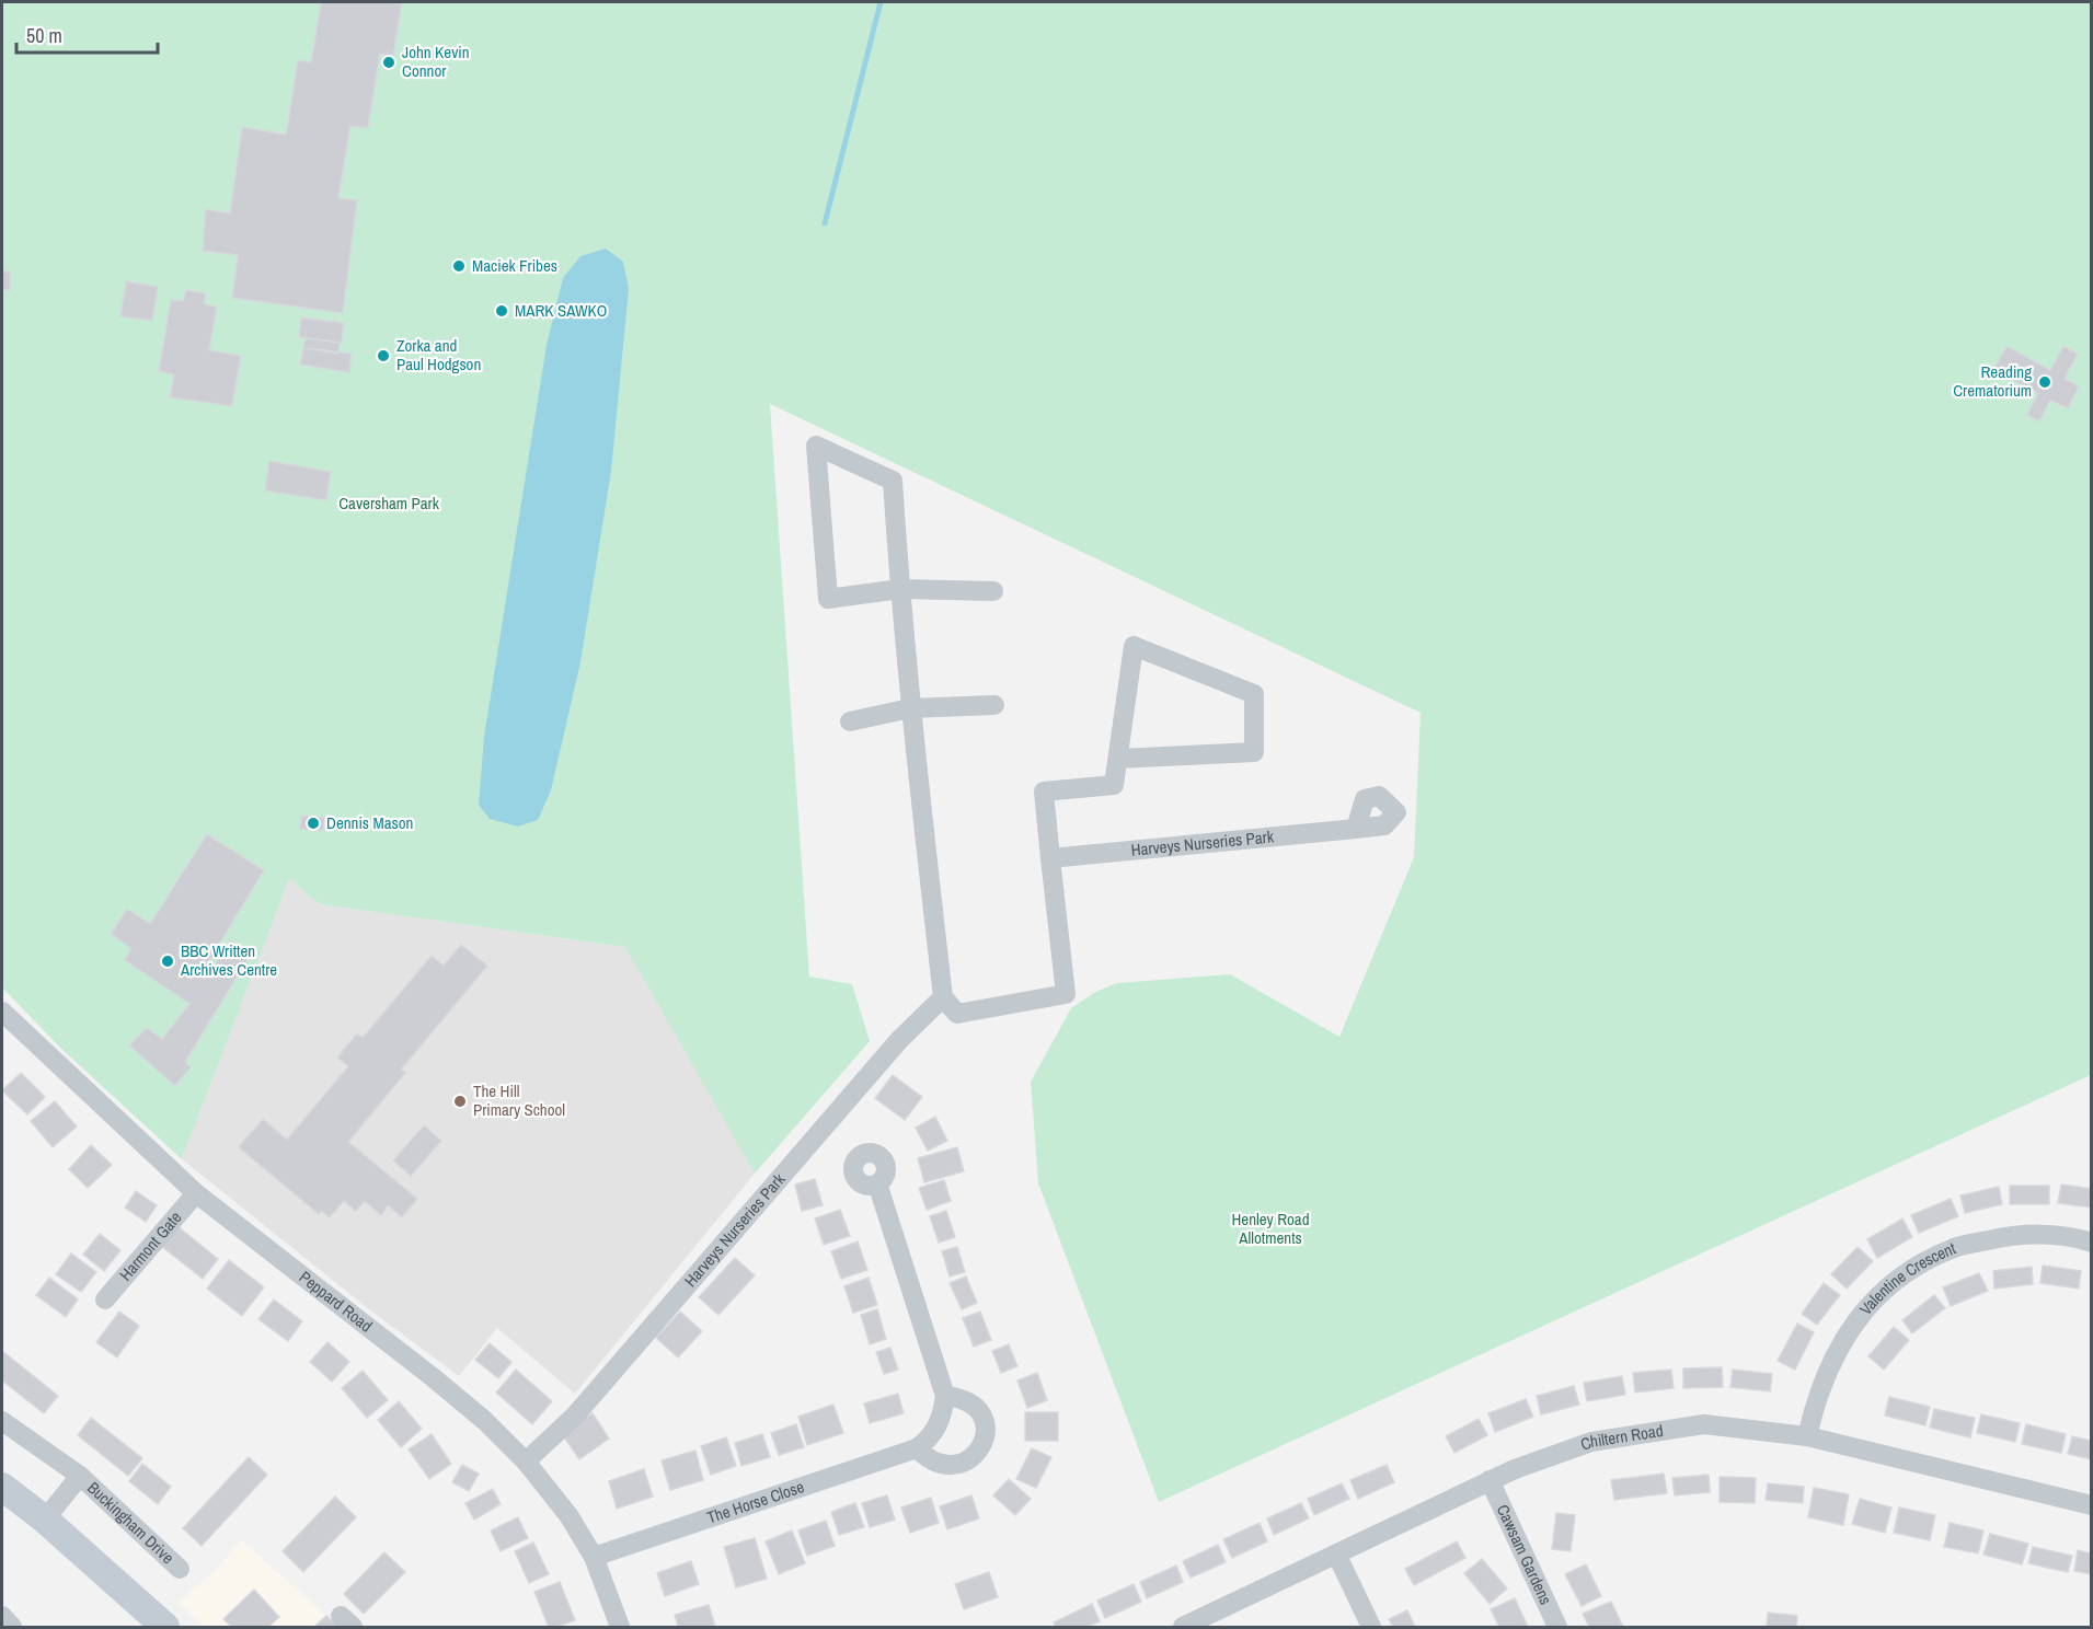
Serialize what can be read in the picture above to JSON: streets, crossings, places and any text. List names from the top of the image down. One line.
{"streets":{"street":["Harveys Nurseries Park","Harmont Gate","Valentine Crescent","Peppard Road","Chiltern Road","The Horse Close","Buckingham Drive","Cawsam Gardens"]},"crossings":[["Harveys Nurseries Park","Peppard Road"],["Harmont Gate","Peppard Road"],["Valentine Crescent","Chiltern Road"],["Peppard Road","The Horse Close"],["Chiltern Road","Cawsam Gardens"]],"parks":["Caversham Park","Henley Road Allotments"],"places":["John Kevin Connor","Maciek Fribes","MARK SAWKO","Zorka and Paul Hodgson","Reading Crematorium","Dennis Mason","BBC Written Archives Centre","The Hill Primary School"],"scale_bar":"50 m"}
